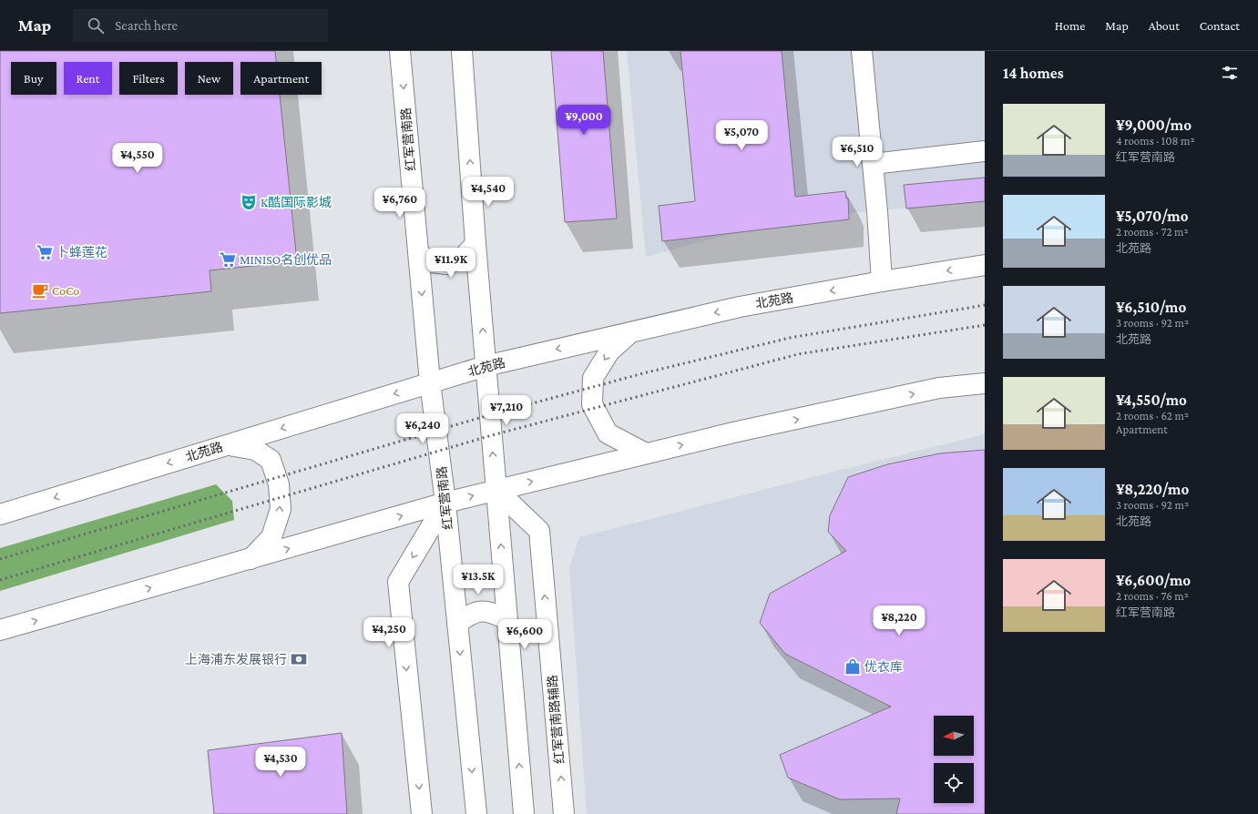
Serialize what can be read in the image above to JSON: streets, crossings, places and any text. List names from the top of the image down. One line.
{"streets":{"main road":["红军营南路","北苑路","红军营南路辅路"]},"crossings":[["红军营南路","北苑路"]],"places":{"theatre":["K酷国际影城"],"supermarket":["卜蜂莲花","MINISO名创优品"],"cafe":["CoCo"],"bank":["上海浦东发展银行"],"shop":["优衣库"]},"north":"left","page":{"header":"Map","search":"Search here","nav":["Home","Map","About","Contact"],"heading":"14 homes","chip":["Buy","Rent","Filters","New","Apartment"],"list":[{"name":"¥9,000/mo","note":"4 rooms · 108 m² · 红军营南路"},{"name":"¥5,070/mo","note":"2 rooms · 72 m² · 北苑路"},{"name":"¥6,510/mo","note":"3 rooms · 92 m² · 北苑路"},{"name":"¥4,550/mo","note":"2 rooms · 62 m² · Apartment"},{"name":"¥8,220/mo","note":"3 rooms · 92 m² · 北苑路"},{"name":"¥6,600/mo","note":"2 rooms · 76 m² · 红军营南路"}],"price":["¥9,000","¥5,070","¥6,510","¥4,550","¥4,540","¥6,760","¥11.9K","¥7,210","¥6,240","¥13.5K","¥8,220","¥4,250","¥6,600","¥4,530"]}}
